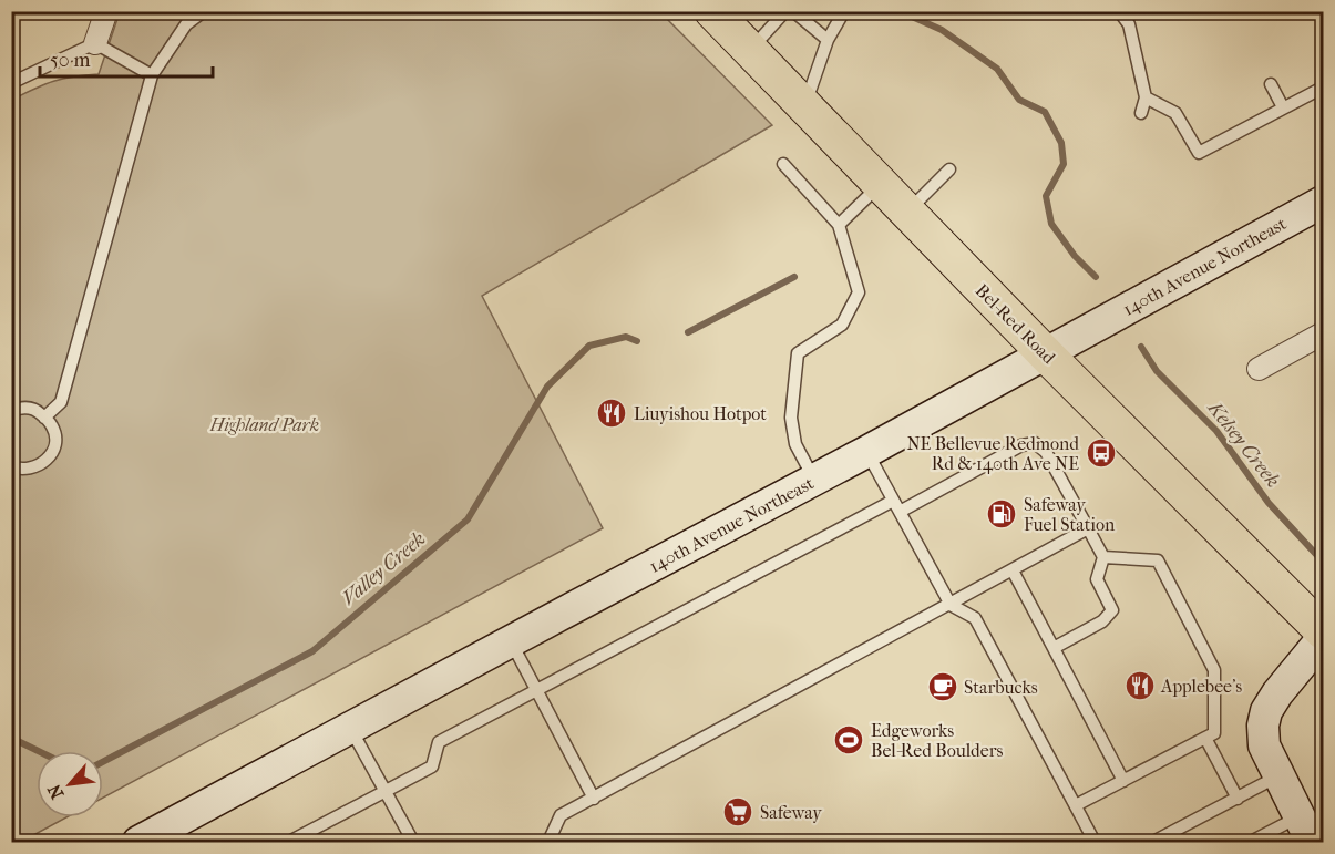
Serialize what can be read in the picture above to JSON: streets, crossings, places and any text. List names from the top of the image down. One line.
{"streets":{"main road":["140th Avenue Northeast","Bel-Red Road"]},"crossings":[["140th Avenue Northeast","Bel-Red Road"]],"water":["Kelsey Creek","Valley Creek"],"parks":["Highland Park"],"places":{"restaurant":["Liuyishou Hotpot","Applebee's"],"bus stop":["NE Bellevue Redmond Rd & 140th Ave NE"],"fuel station":["Safeway Fuel Station"],"cafe":["Starbucks"],"sports":["Edgeworks Bel-Red Boulders"],"supermarket":["Safeway"]},"scale_bar":"50 m","north":"bottom left"}
